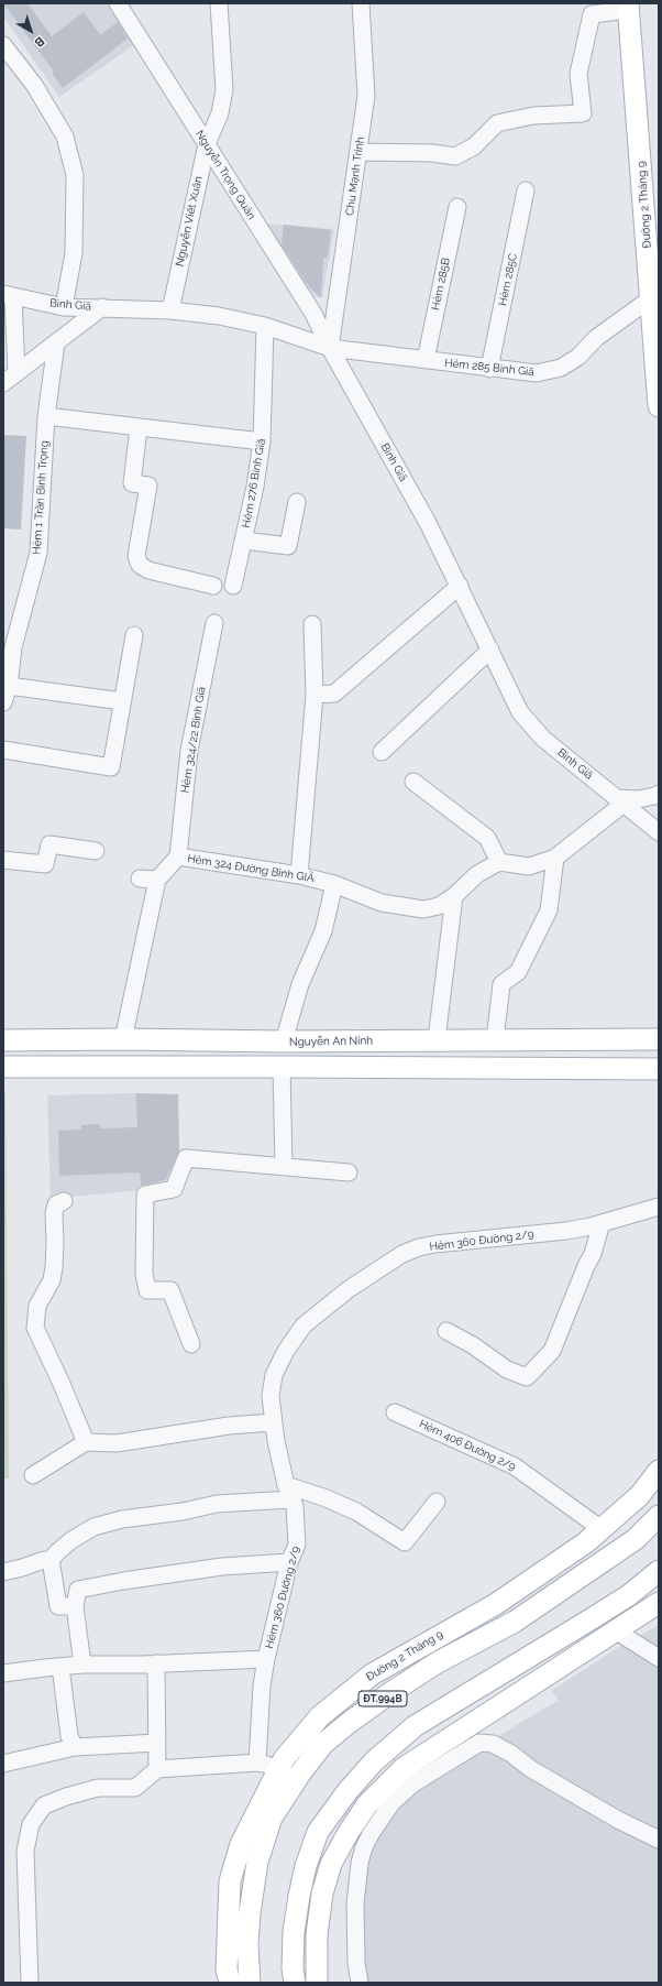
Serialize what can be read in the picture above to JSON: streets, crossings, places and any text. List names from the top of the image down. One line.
{"streets":{"main road":["Đường 2 Tháng 9","Nguyễn An Ninh","ĐT.994B"],"street":["Nguyễn Trọng Quản","Chu Mạnh Trinh","Nguyễn Viết Xuân","Hẻm 285C","Hẻm 285B","Bình Giã","Hẻm 285 Bình Giã","Hẻm 276 Bình Giã","Hẻm 1 Trần Bình Trọng","Hẻm 324/22 Bình Giã","Hẻm 324 Đường Binh GIÃ","Hẻm 360 Đường 2/9","Hẻm 406 Đường 2/9"]},"crossings":[["Nguyễn Trọng Quản","Chu Mạnh Trinh"],["Nguyễn Trọng Quản","Nguyễn Viết Xuân"],["Nguyễn Trọng Quản","Bình Giã"],["Nguyễn Trọng Quản","Hẻm 285 Bình Giã"],["Chu Mạnh Trinh","Bình Giã"],["Chu Mạnh Trinh","Hẻm 285 Bình Giã"],["Đường 2 Tháng 9","Hẻm 285 Bình Giã"],["Đường 2 Tháng 9","Hẻm 406 Đường 2/9"],["Nguyễn Viết Xuân","Bình Giã"],["Hẻm 285C","Hẻm 285 Bình Giã"],["Hẻm 285B","Hẻm 285 Bình Giã"],["Bình Giã","Hẻm 285 Bình Giã"],["Bình Giã","Hẻm 276 Bình Giã"],["Hẻm 324/22 Bình Giã","Hẻm 324 Đường Binh GIÃ"]],"north":"bottom right"}
